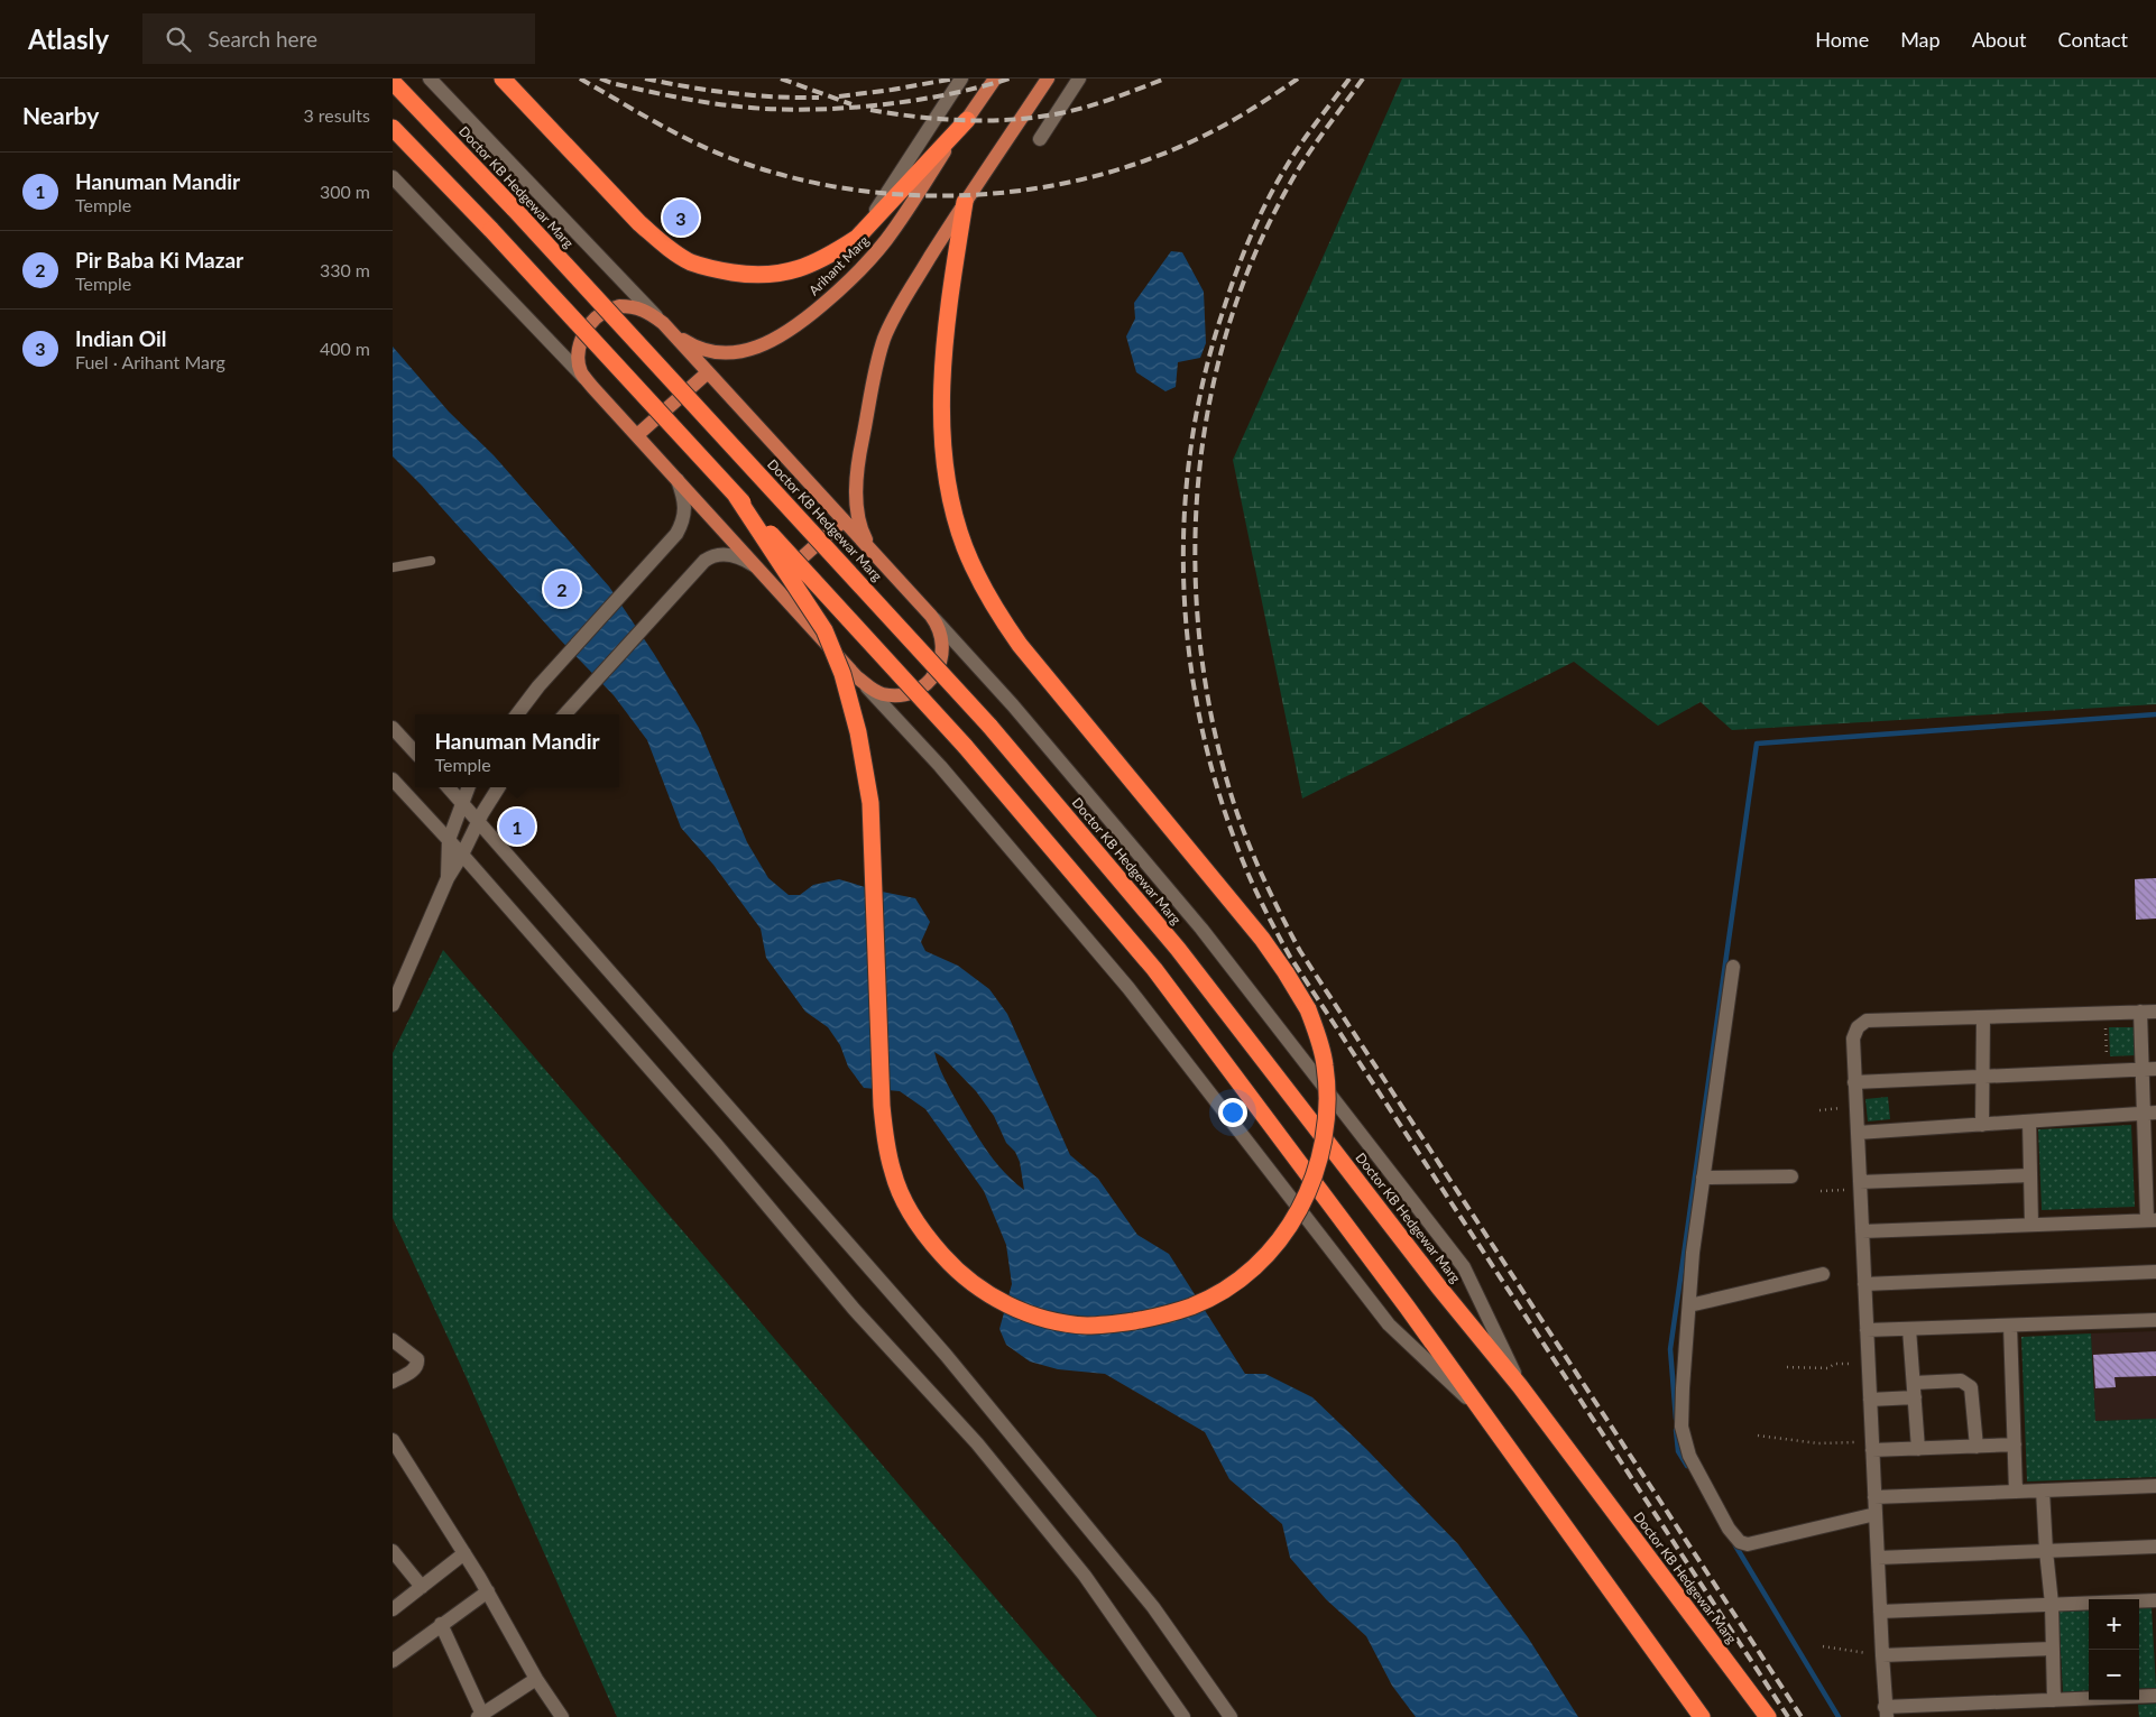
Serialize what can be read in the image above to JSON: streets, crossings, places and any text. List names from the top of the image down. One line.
{"streets":{"highway":["Doctor KB Hedgewar Marg"],"main road":["Arihant Marg"]},"page":{"header":"Atlasly","search":"Search here","nav":["Home","Map","About","Contact"],"heading":["Nearby","3 results"],"list":[{"mark":"1","name":"Hanuman Mandir","note":"Temple","value":"300 m"},{"mark":"2","name":"Pir Baba Ki Mazar","note":"Temple","value":"330 m"},{"mark":"3","name":"Indian Oil","note":"Fuel · Arihant Marg","value":"400 m"}],"pins":["3","2","1"],"popup":["Hanuman Mandir","Temple"],"map_buttons":["+","−"]}}
